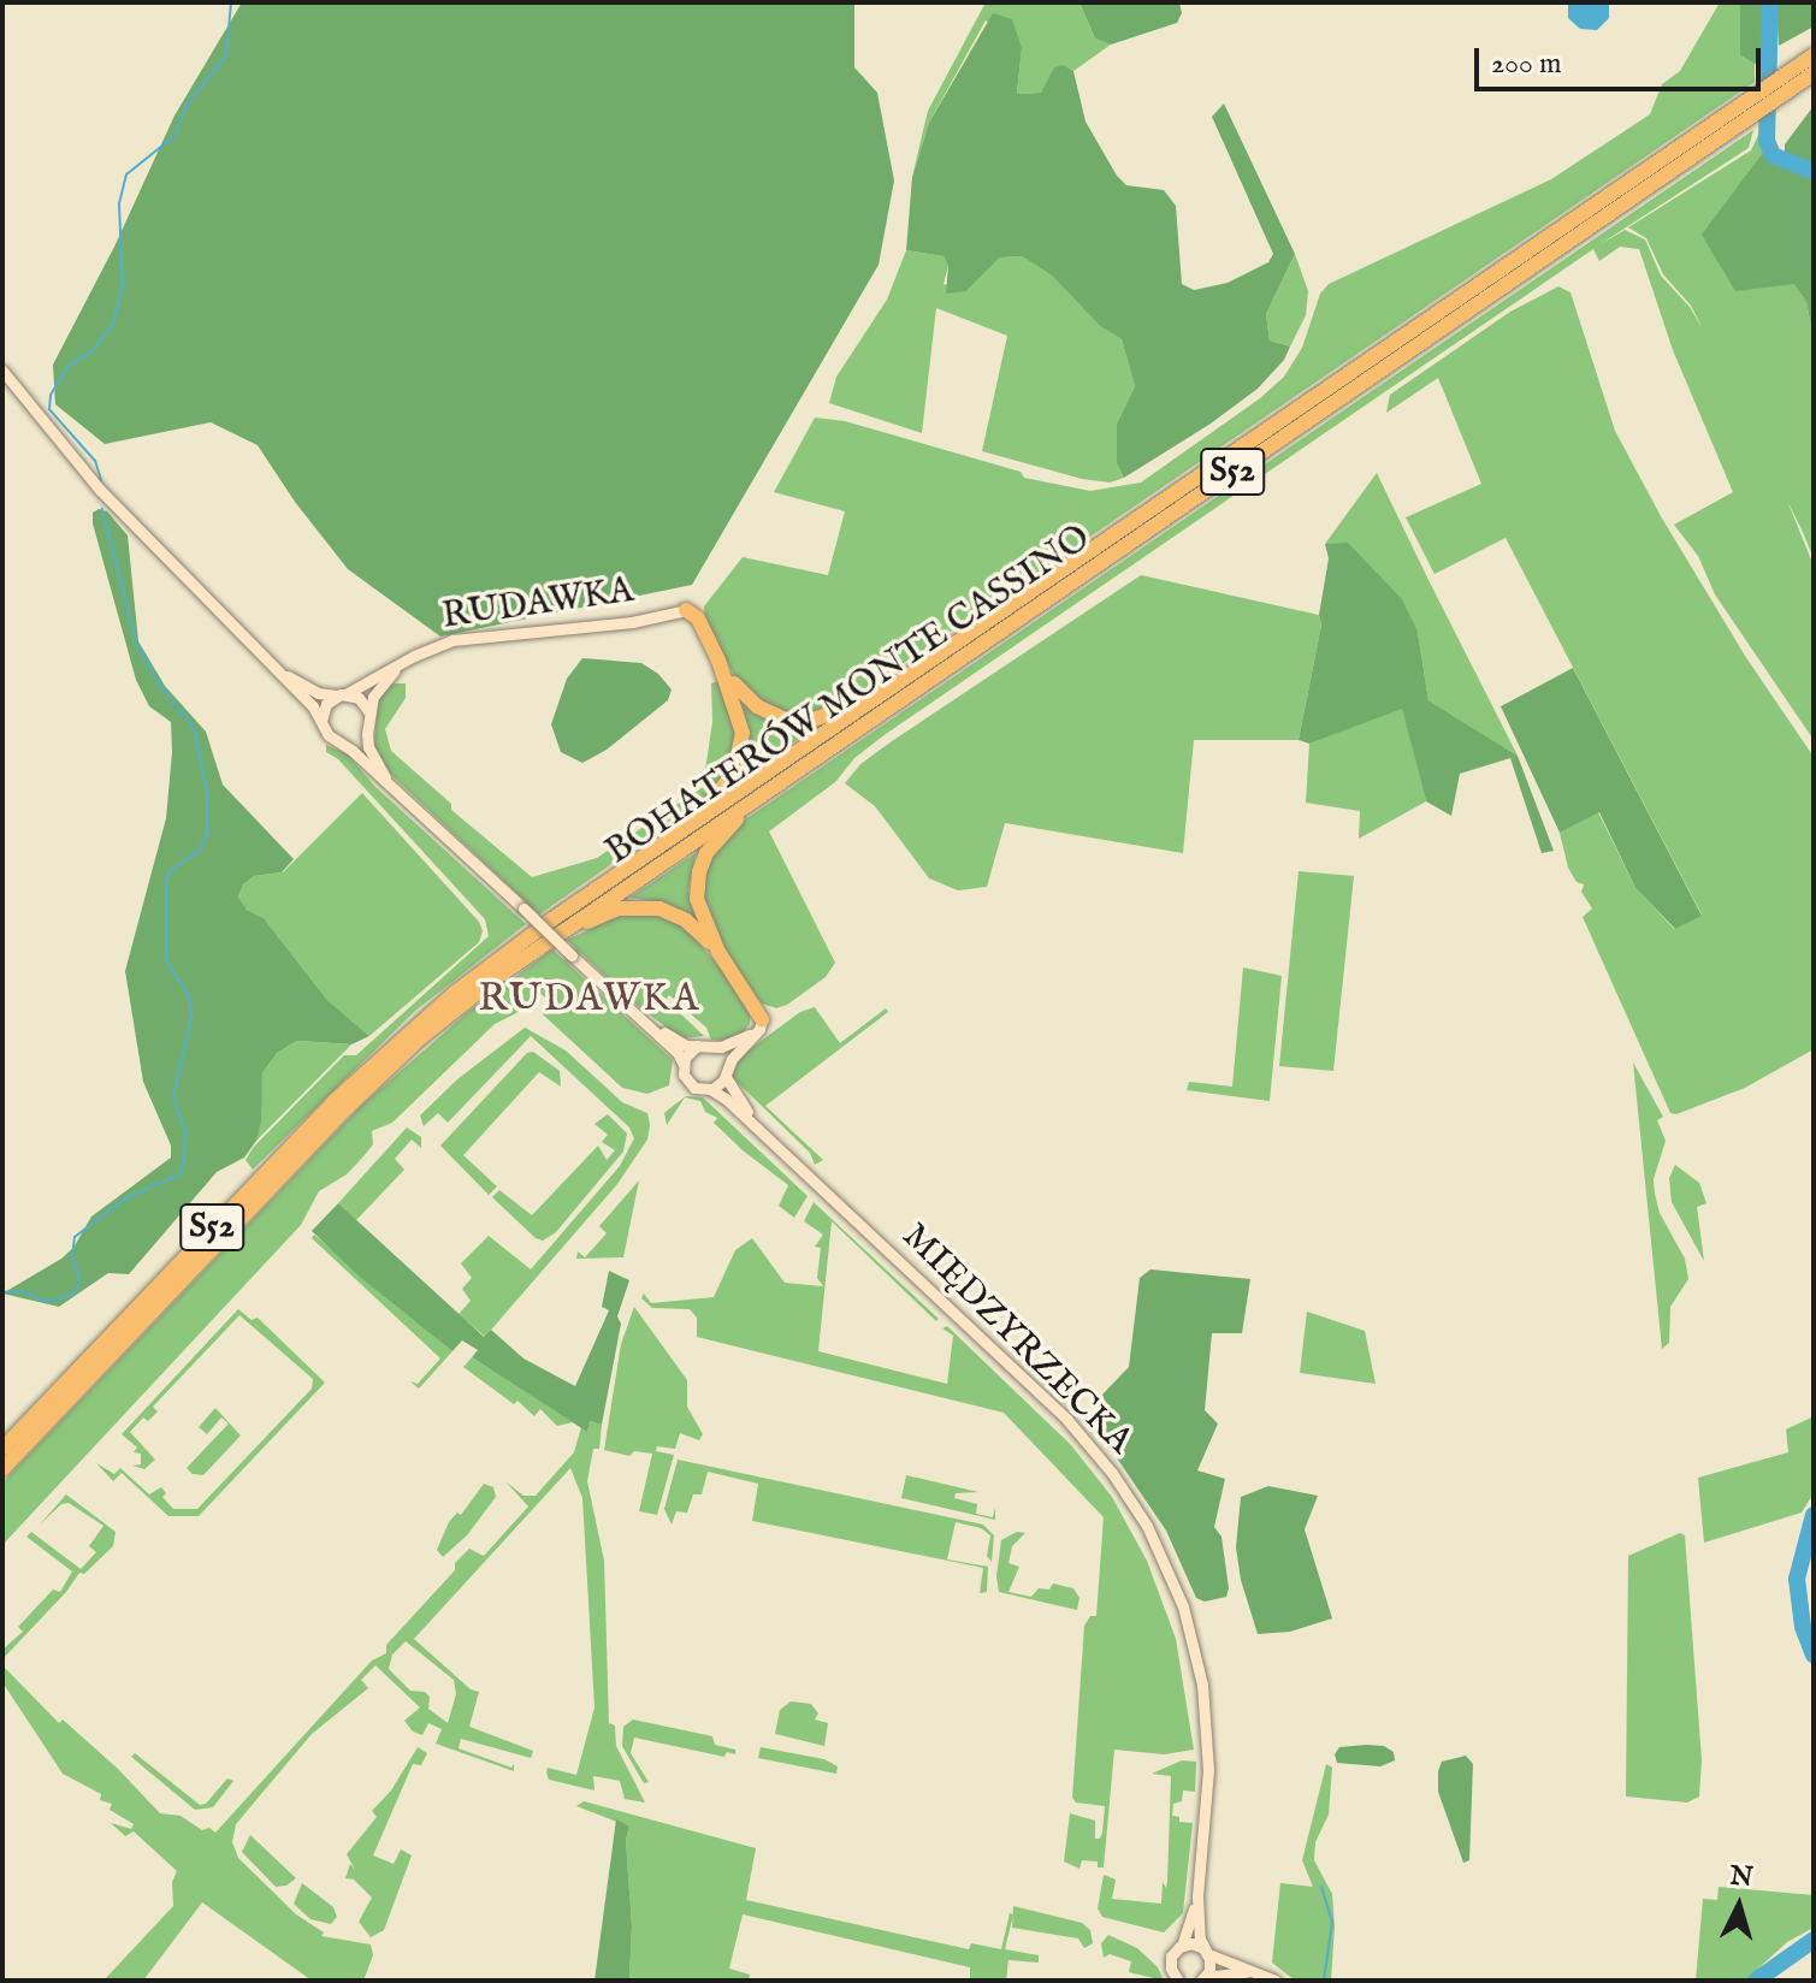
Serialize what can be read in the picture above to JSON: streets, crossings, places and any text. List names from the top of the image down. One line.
{"streets":{"highway":["S52","BOHATERÓW MONTE CASSINO"],"main road":["RUDAWKA","MIĘDZYRZECKA"]},"districts":["RUDAWKA"],"scale_bar":"200 m","north":"top"}
